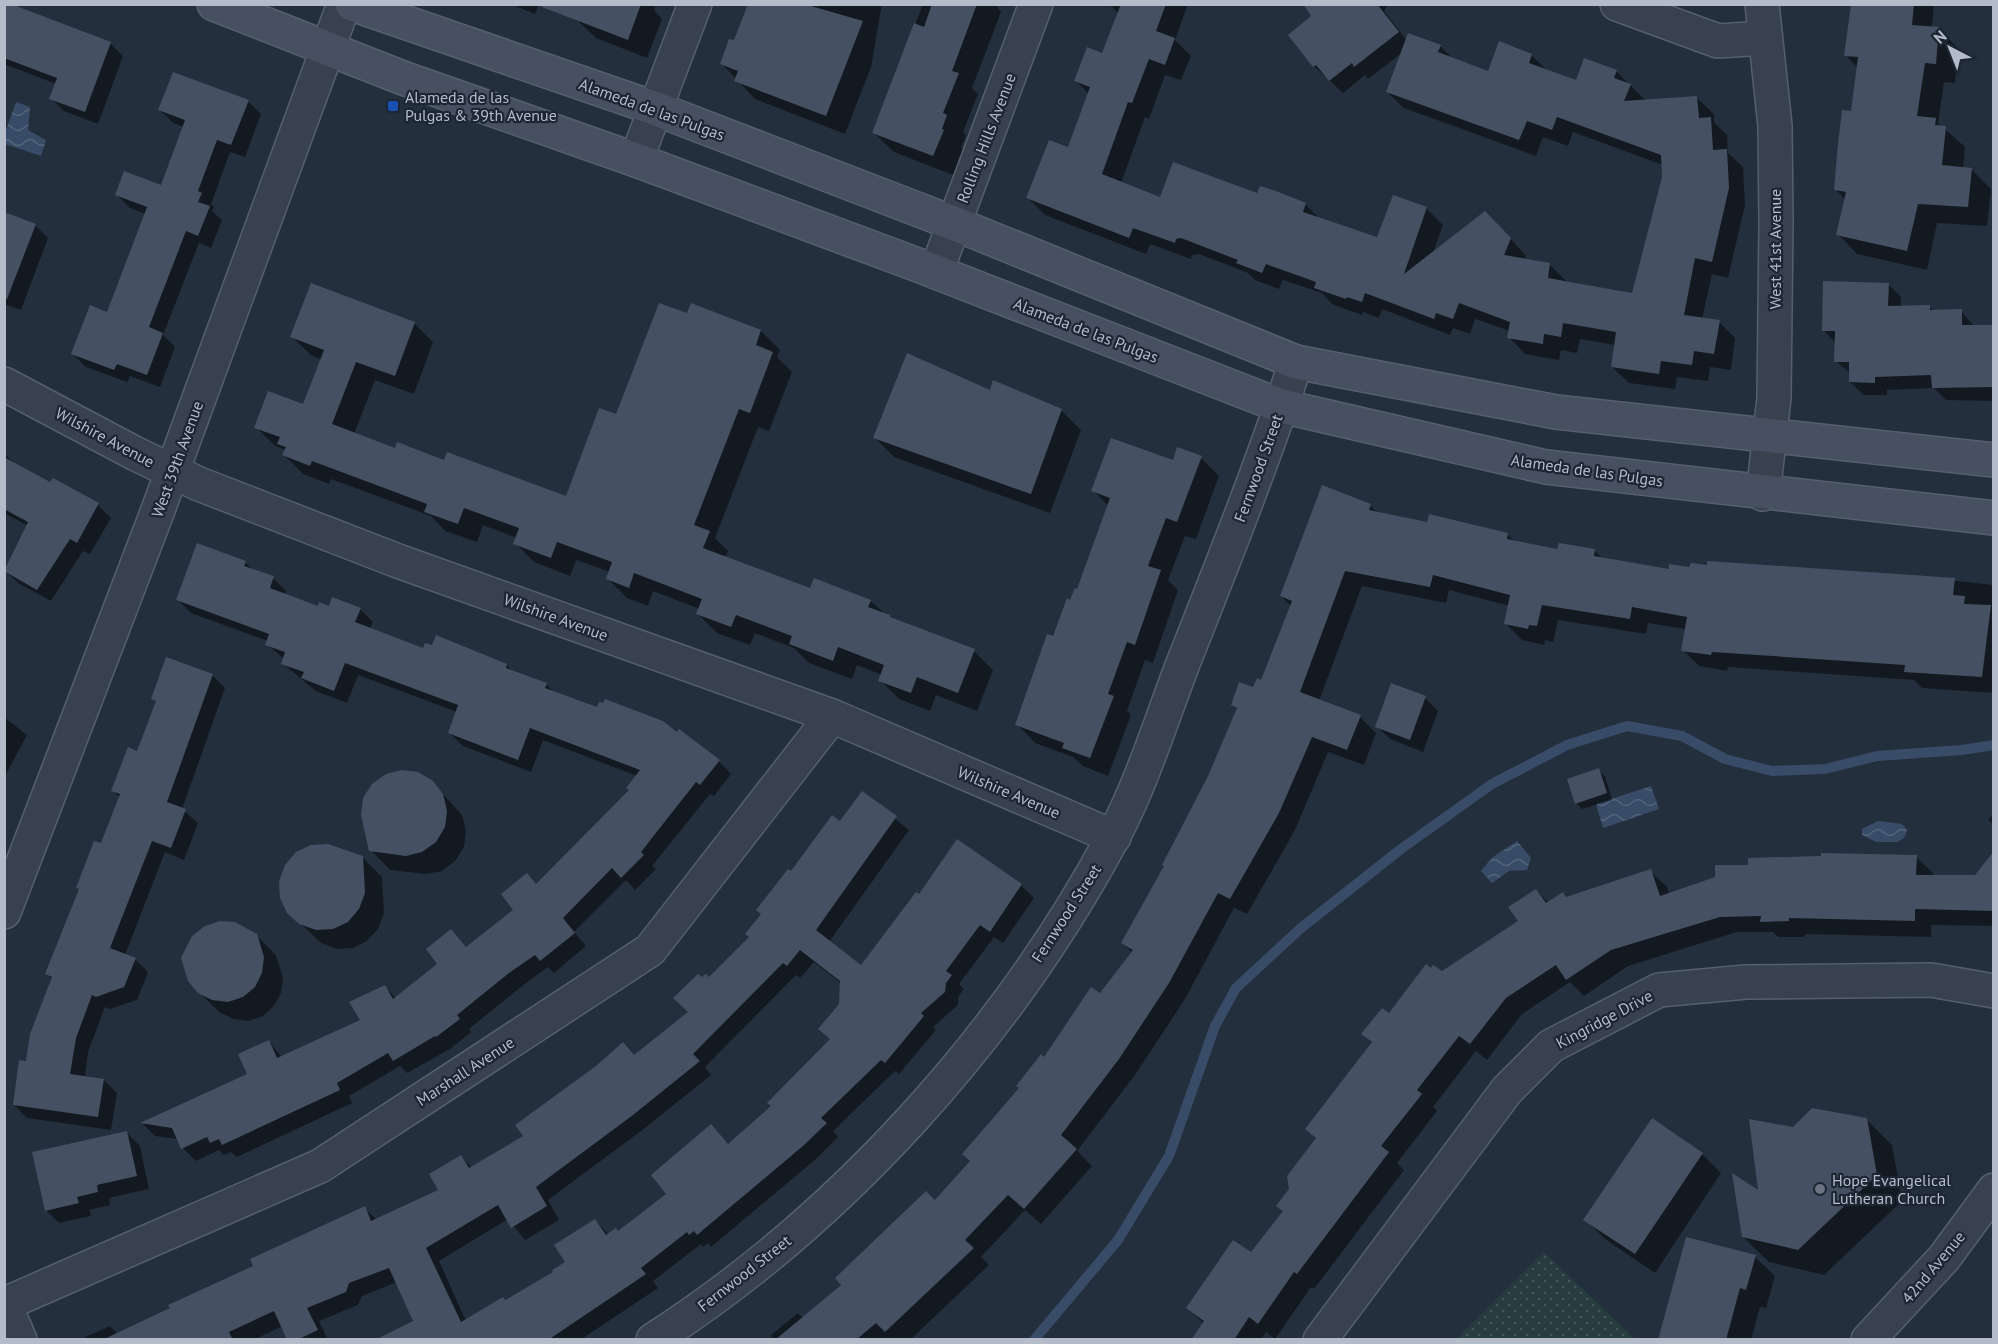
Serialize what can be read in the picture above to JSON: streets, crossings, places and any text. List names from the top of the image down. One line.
{"streets":{"main road":["Alameda de las Pulgas"],"street":["Rolling Hills Avenue","West 41st Avenue","Wilshire Avenue","West 39th Avenue","Fernwood Street","Kingridge Drive","Marshall Avenue","42nd Avenue"]},"crossings":[["Alameda de las Pulgas","Rolling Hills Avenue"],["Alameda de las Pulgas","West 41st Avenue"],["Alameda de las Pulgas","West 39th Avenue"],["Alameda de las Pulgas","Fernwood Street"],["Wilshire Avenue","West 39th Avenue"],["Wilshire Avenue","Fernwood Street"],["Wilshire Avenue","Marshall Avenue"]],"places":{"transit":["Alameda de las Pulgas & 39th Avenue"],"other":["Hope Evangelical Lutheran Church"]},"north":"top left"}
